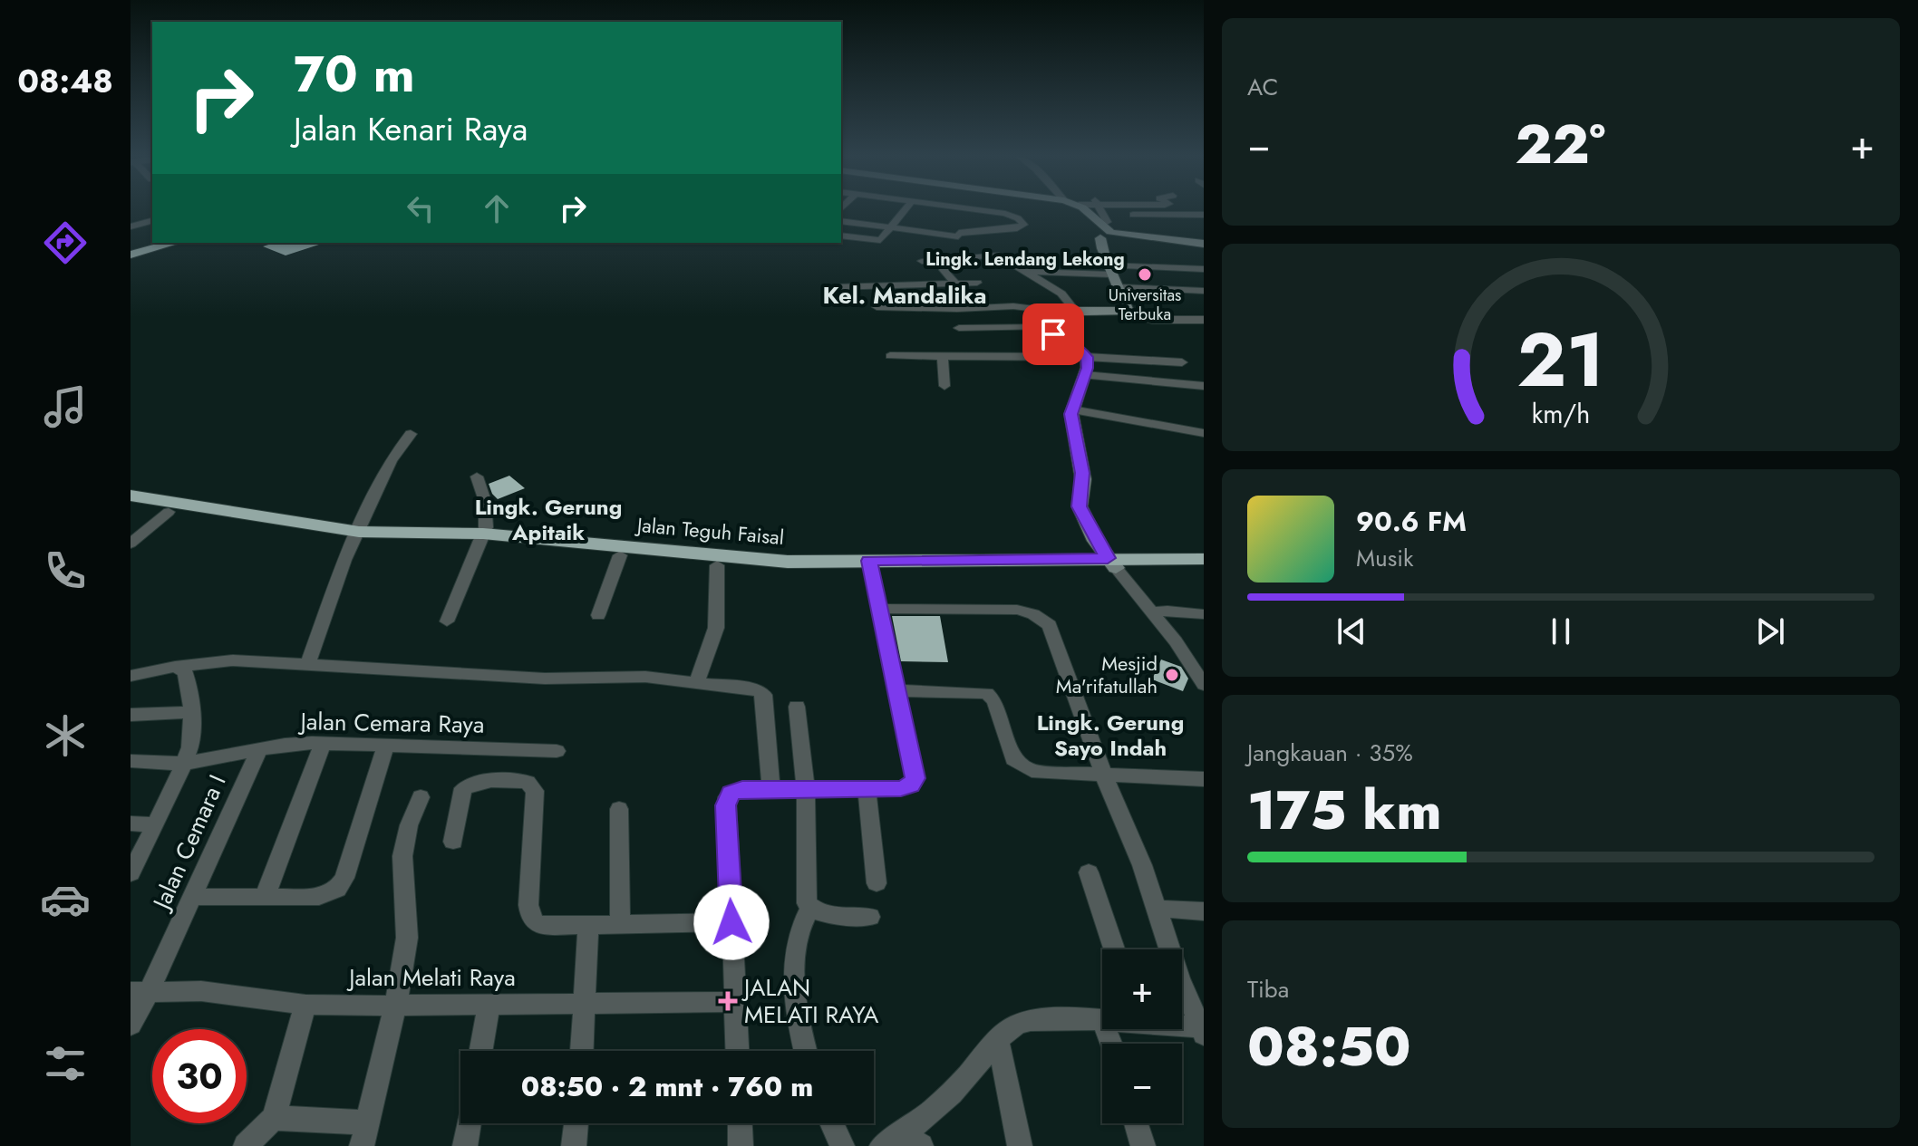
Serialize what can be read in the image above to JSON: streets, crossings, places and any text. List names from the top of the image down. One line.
{"streets":{"highway":["Jalan Teguh Faisal"],"street":["Jalan Cemara Raya","Jalan Cemara I","Jalan Melati Raya"]},"crossings":[["Jalan Cemara Raya","Jalan Cemara I"],["Jalan Cemara I","Jalan Melati Raya"]],"districts":["Lingk. Lendang Lekong","Kel. Mandalika","Lingk. Gerung Apitaik","Lingk. Gerung Sayo Indah"],"places":{"other":["Universitas Terbuka","Mesjid Ma'rifatullah"],"health":["JALAN MELATI RAYA"]},"page":{"tabs":"08:48","tile":["AC",["Jangkauan · 35%","175 km"],["Tiba","08:50"]],"turn":["70 m","Jalan Kenari Raya"],"heat":["−","22°","+"],"song":["90.6 FM","Musik"],"map_buttons":["+","−"],"limit":"30","trip":"08:50 · 2 mnt · 760 m","gauge":["21","km/h"]}}
